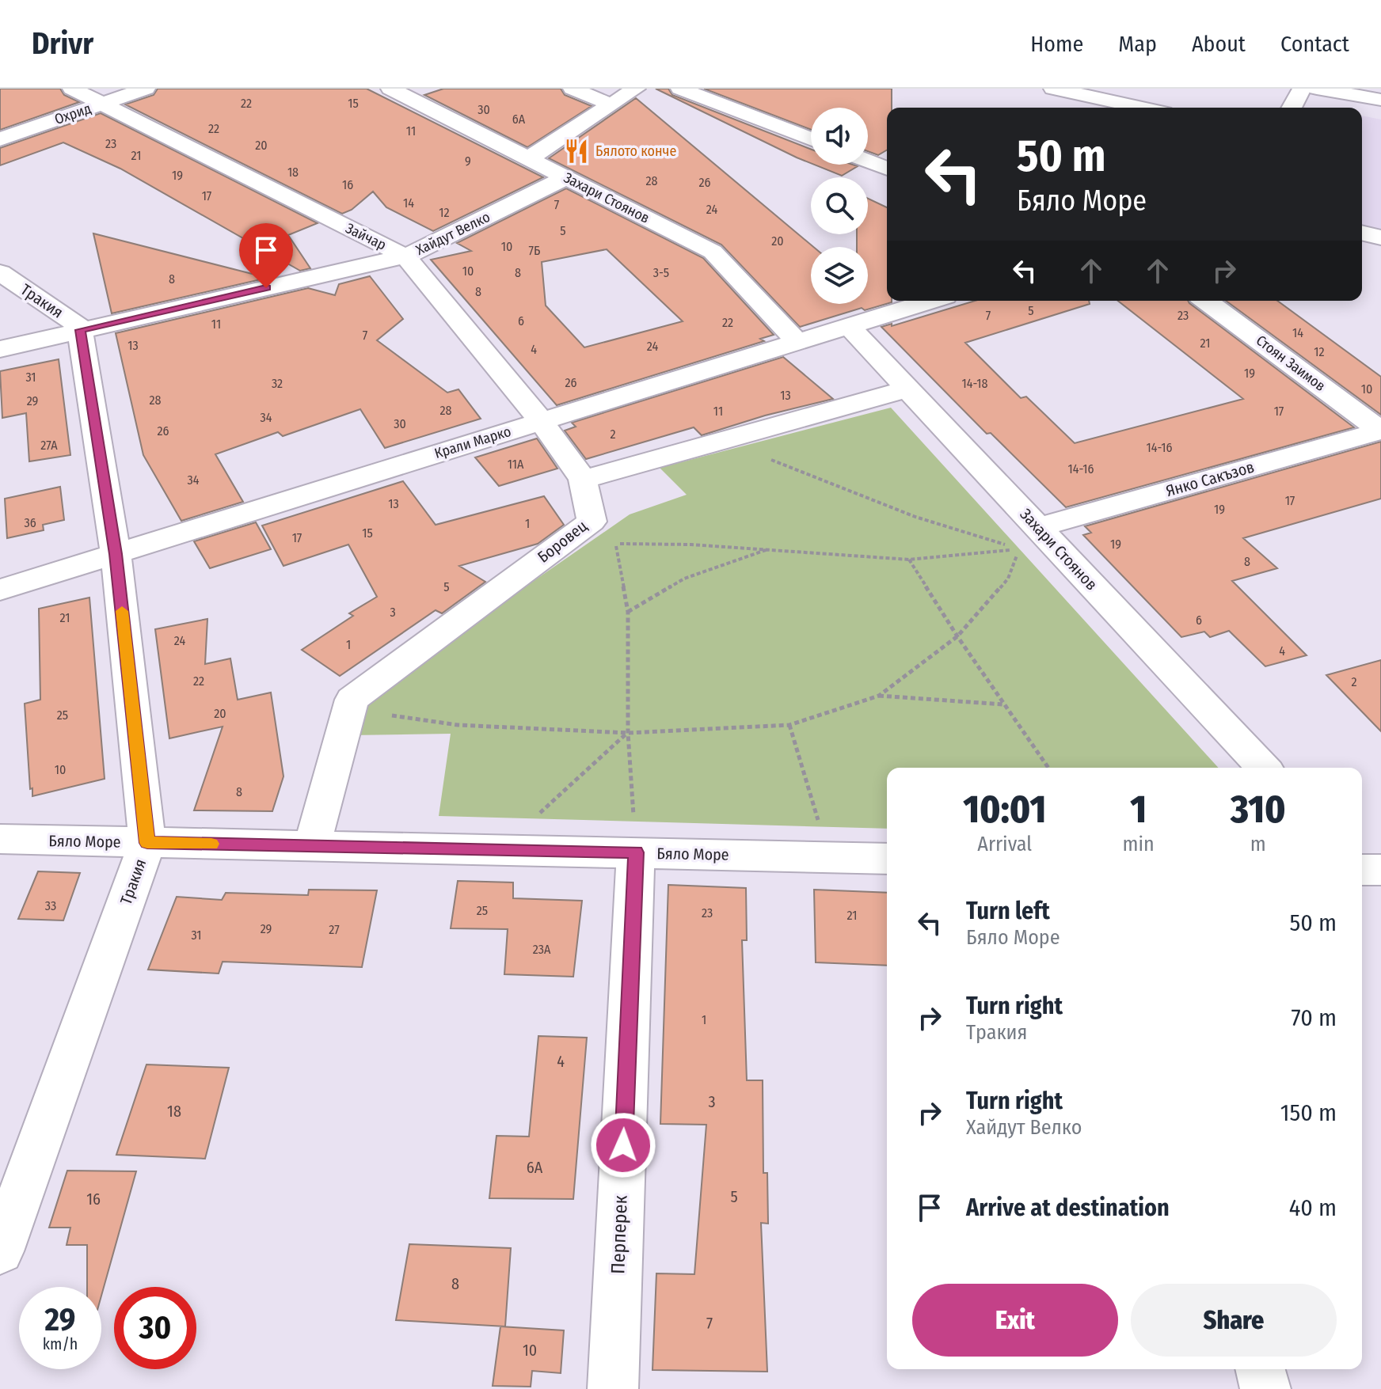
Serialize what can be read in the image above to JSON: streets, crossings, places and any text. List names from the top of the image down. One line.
{"streets":{"street":["Охрид","Захари Стоянов","Хайдут Велко","Зайчар","Тракия","Стоян Заимов","Крали Марко","Янко Сакъзов","Боровец","Бяло Море","Перперек"]},"crossings":[["Охрид","Зайчар"],["Захари Стоянов","Хайдут Велко"],["Захари Стоянов","Крали Марко"],["Захари Стоянов","Янко Сакъзов"],["Хайдут Велко","Зайчар"],["Хайдут Велко","Тракия"],["Зайчар","Крали Марко"],["Зайчар","Боровец"],["Тракия","Крали Марко"],["Тракия","Бяло Море"],["Стоян Заимов","Янко Сакъзов"],["Бяло Море","Перперек"]],"places":{"restaurant":["Бялото конче"]},"house_numbers":["22","15","30","6А","22","11","23","20","21","9","18","19","28","26","16","17","14","7","24","12","5","20","10","7Б","10","8","3-5","8","8","5","7","23","6","22","11","14","7","21","13","24","4","12","19","31","26","32","14-18","10","13","28","29","28","11","17","34","30","26","2","27А","14-16","11А","14-16","34","17","13","19","36","1","15","17","19","8","5","3","21","6","24","1","4","22","2","20","25","10","8","33","25","23","21","29","27","31","23А","1","4","3","18","6А","5","16","8","7","10"],"page":{"header":"Drivr","nav":["Home","Map","About","Contact"],"turn":["50 m","Бяло Море"],"eta":["10:01","Arrival","1","min","310","m"],"list":[{"name":"Turn left","note":"Бяло Море","value":"50 m"},{"name":"Turn right","note":"Тракия","value":"70 m"},{"name":"Turn right","note":"Хайдут Велко","value":"150 m"},{"name":"Arrive at destination","value":"40 m"}],"buttons":["Exit","Share"],"speed":"29 km/h","limit":"30"}}
